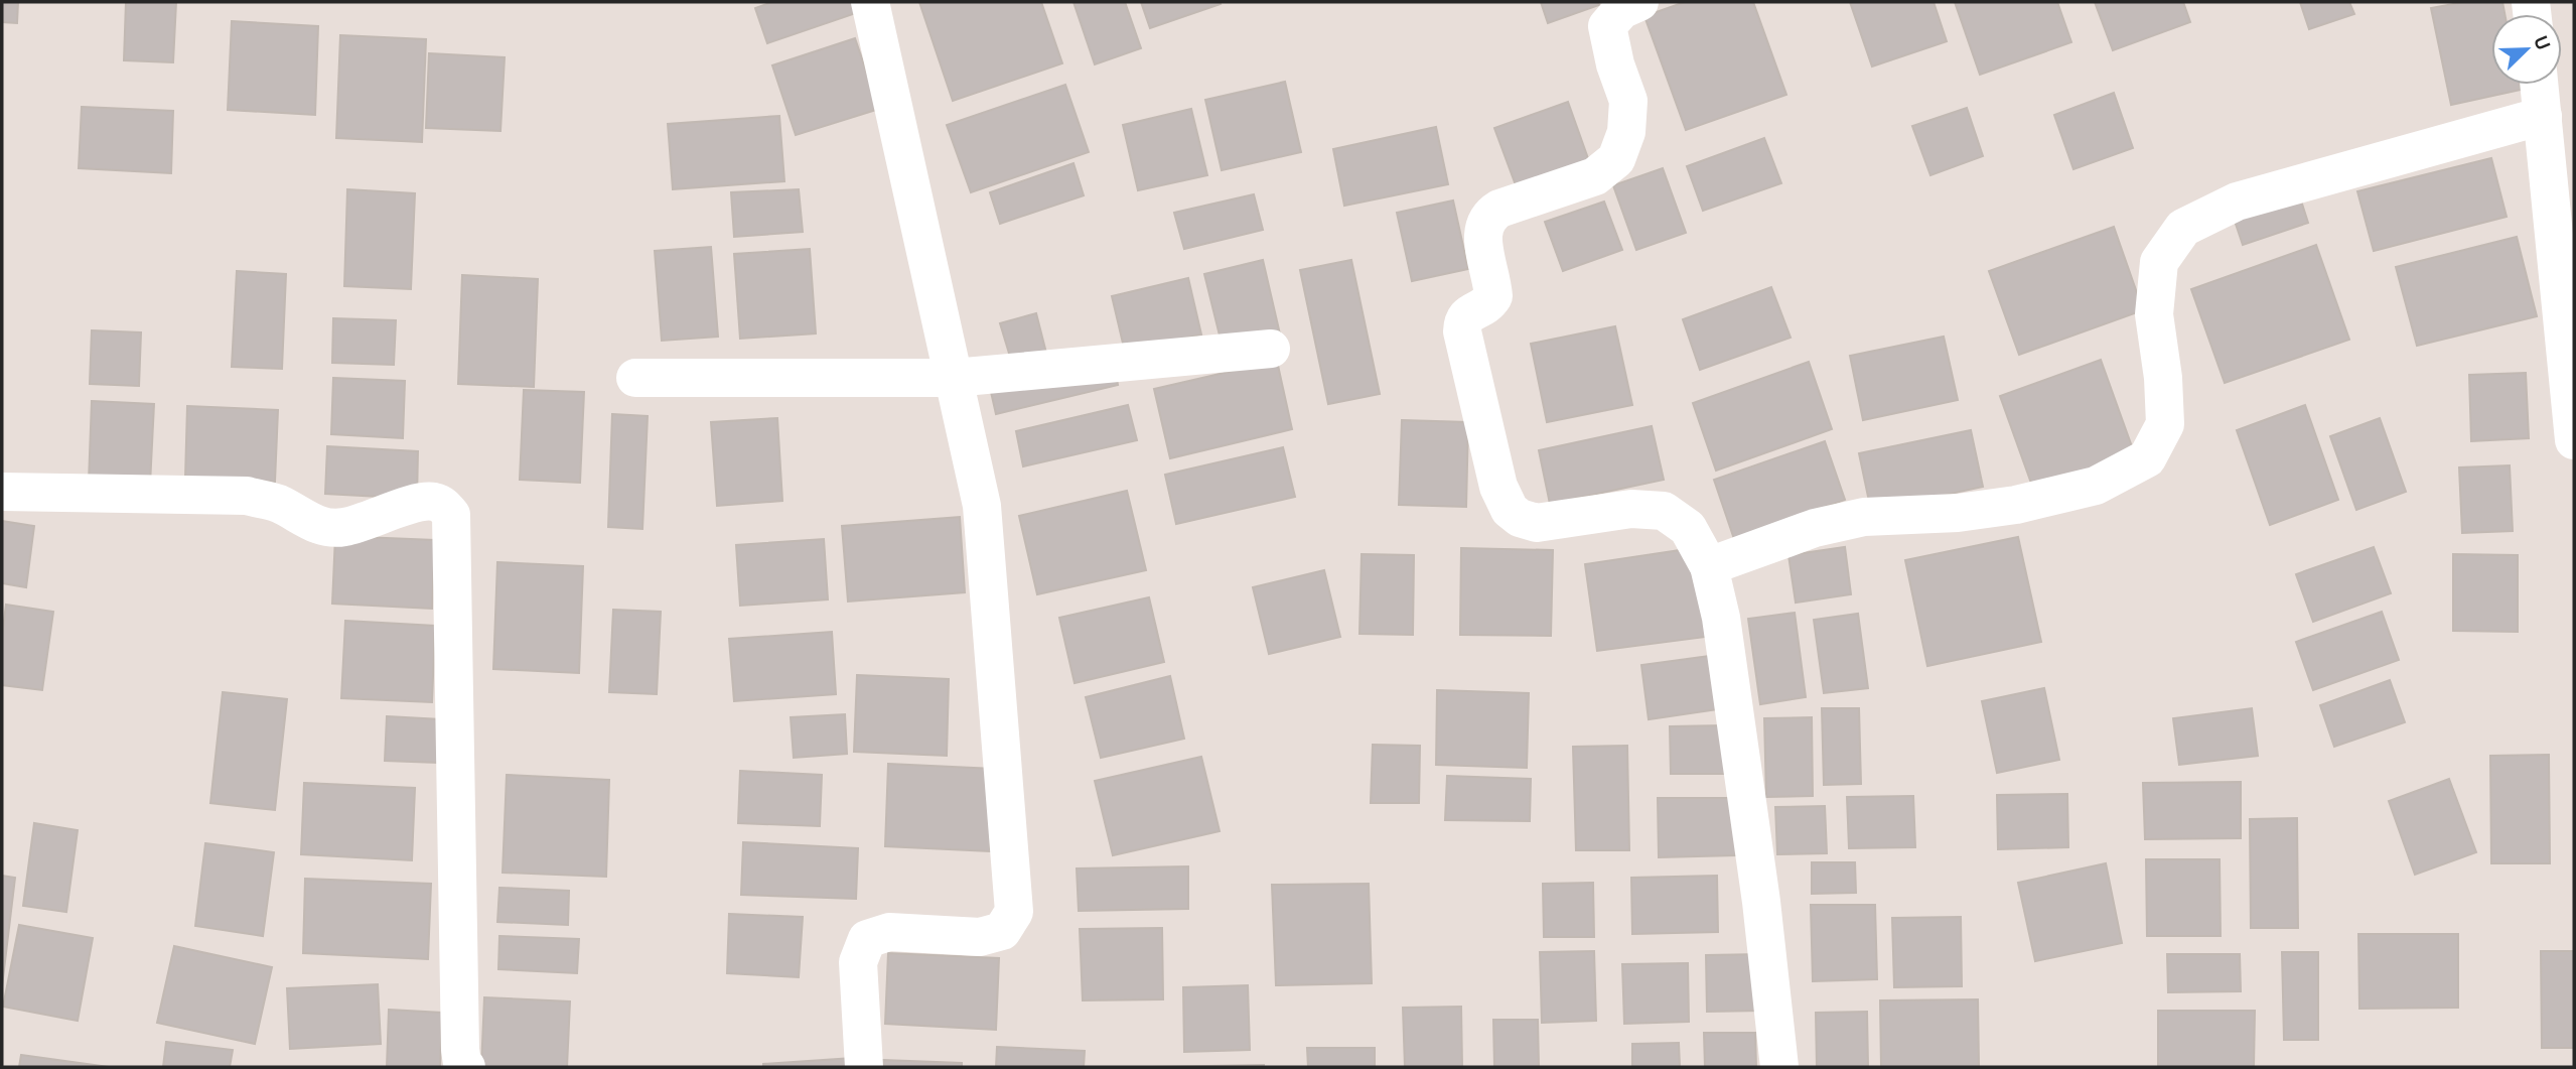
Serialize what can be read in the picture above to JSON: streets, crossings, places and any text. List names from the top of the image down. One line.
{"north":"top right"}
